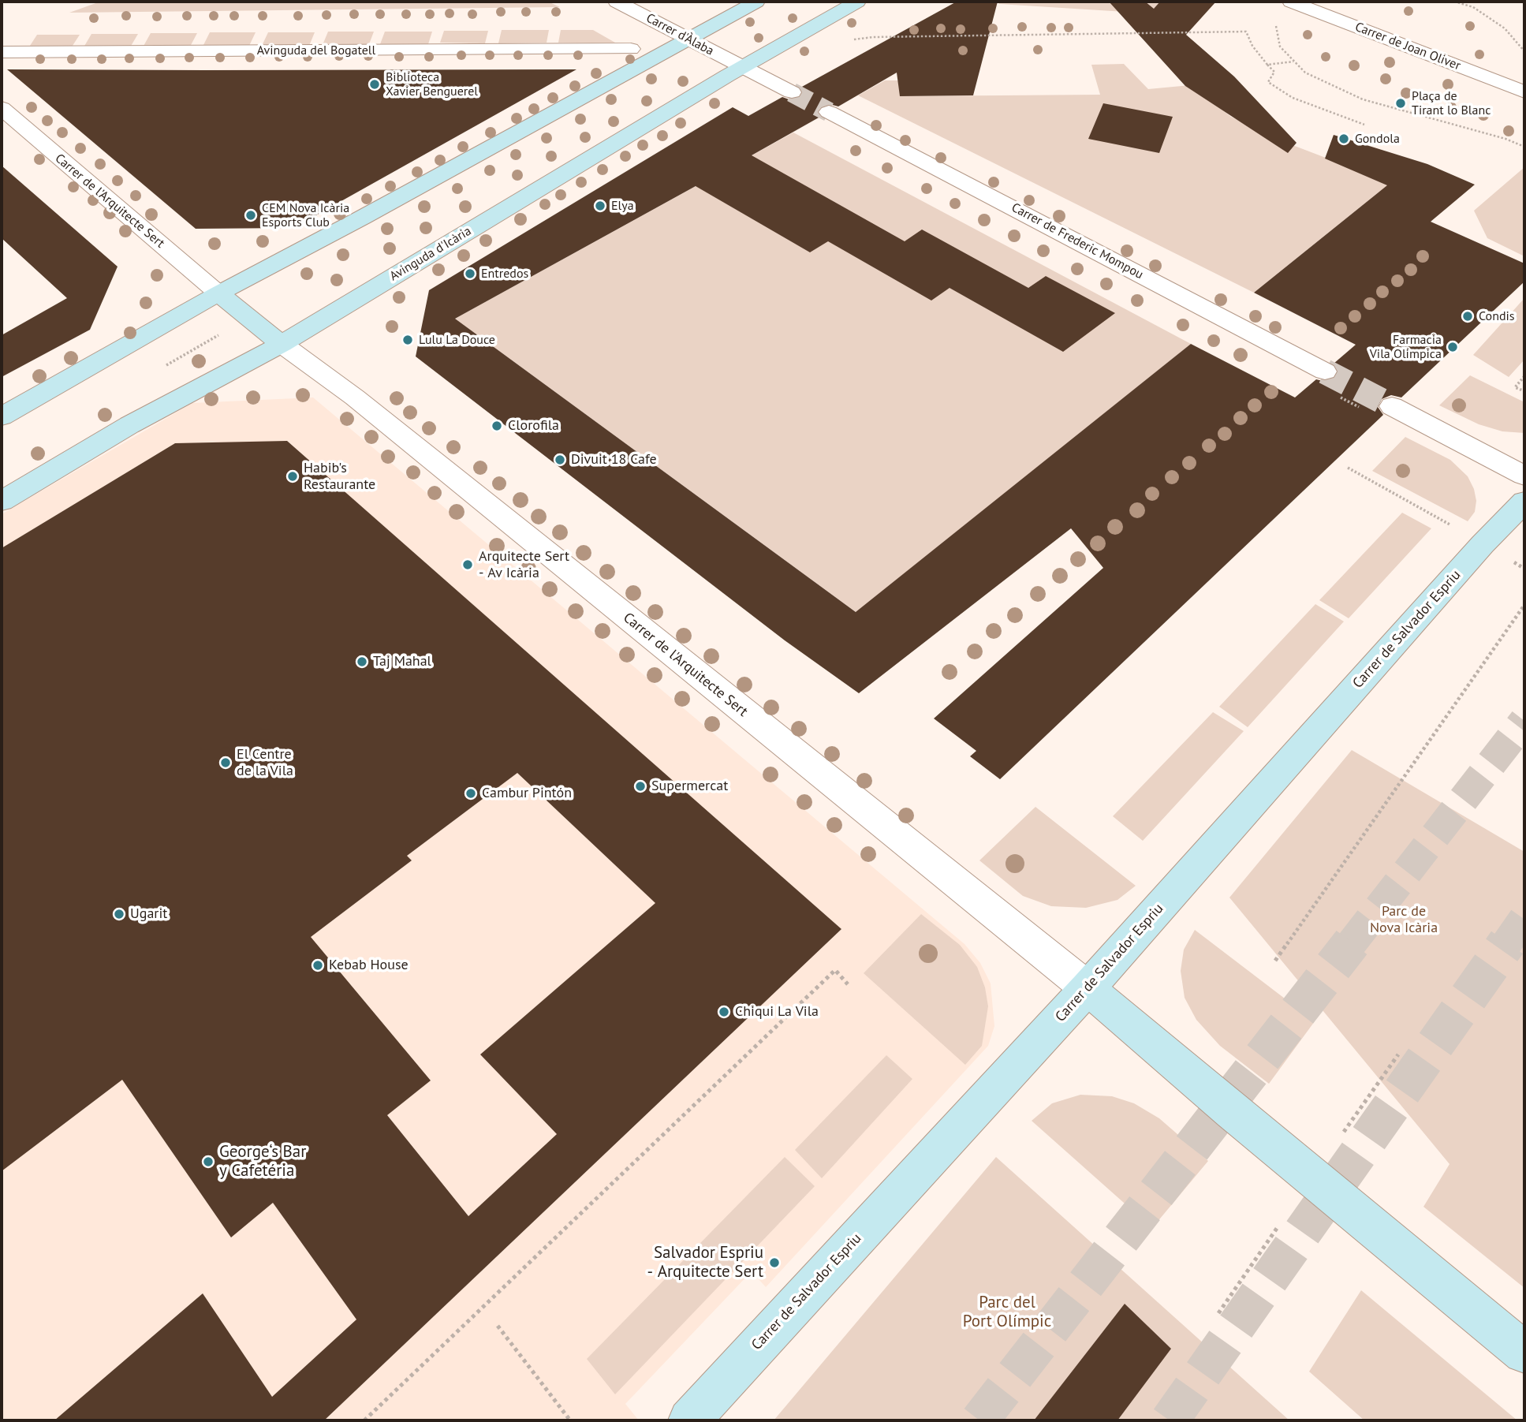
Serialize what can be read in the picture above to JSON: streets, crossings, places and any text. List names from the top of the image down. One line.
{"streets":{"street":["Carrer d'Àlaba","Carrer de Joan Oliver","Avinguda del Bogatell","Carrer de l'Arquitecte Sert","Carrer de Frederic Mompou","Avinguda d'Icària","Carrer de Salvador Espriu"]},"crossings":[["Carrer d'Àlaba","Avinguda d'Icària"],["Carrer de l'Arquitecte Sert","Avinguda d'Icària"],["Carrer de l'Arquitecte Sert","Carrer de Salvador Espriu"]],"parks":["Parc de Nova Icària","Parc del Port Olímpic"],"places":["Biblioteca Xavier Benguerel","Plaça de Tirant lo Blanc","Gondola","Elya","CEM Nova Icària Esports Club","Entredos","Condis","Lulu La Douce","Farmacia Vila Olimpica","Clorofila","Divuit 18 Cafe","Habib's Restaurante","Arquitecte Sert - Av Icària","Taj Mahal","El Centre de la Vila","Supermercat","Cambur Pintón","Ugarit","Kebab House","Chiqui La Vila","George‘s Bar y Cafetéria","Salvador Espriu - Arquitecte Sert"]}
